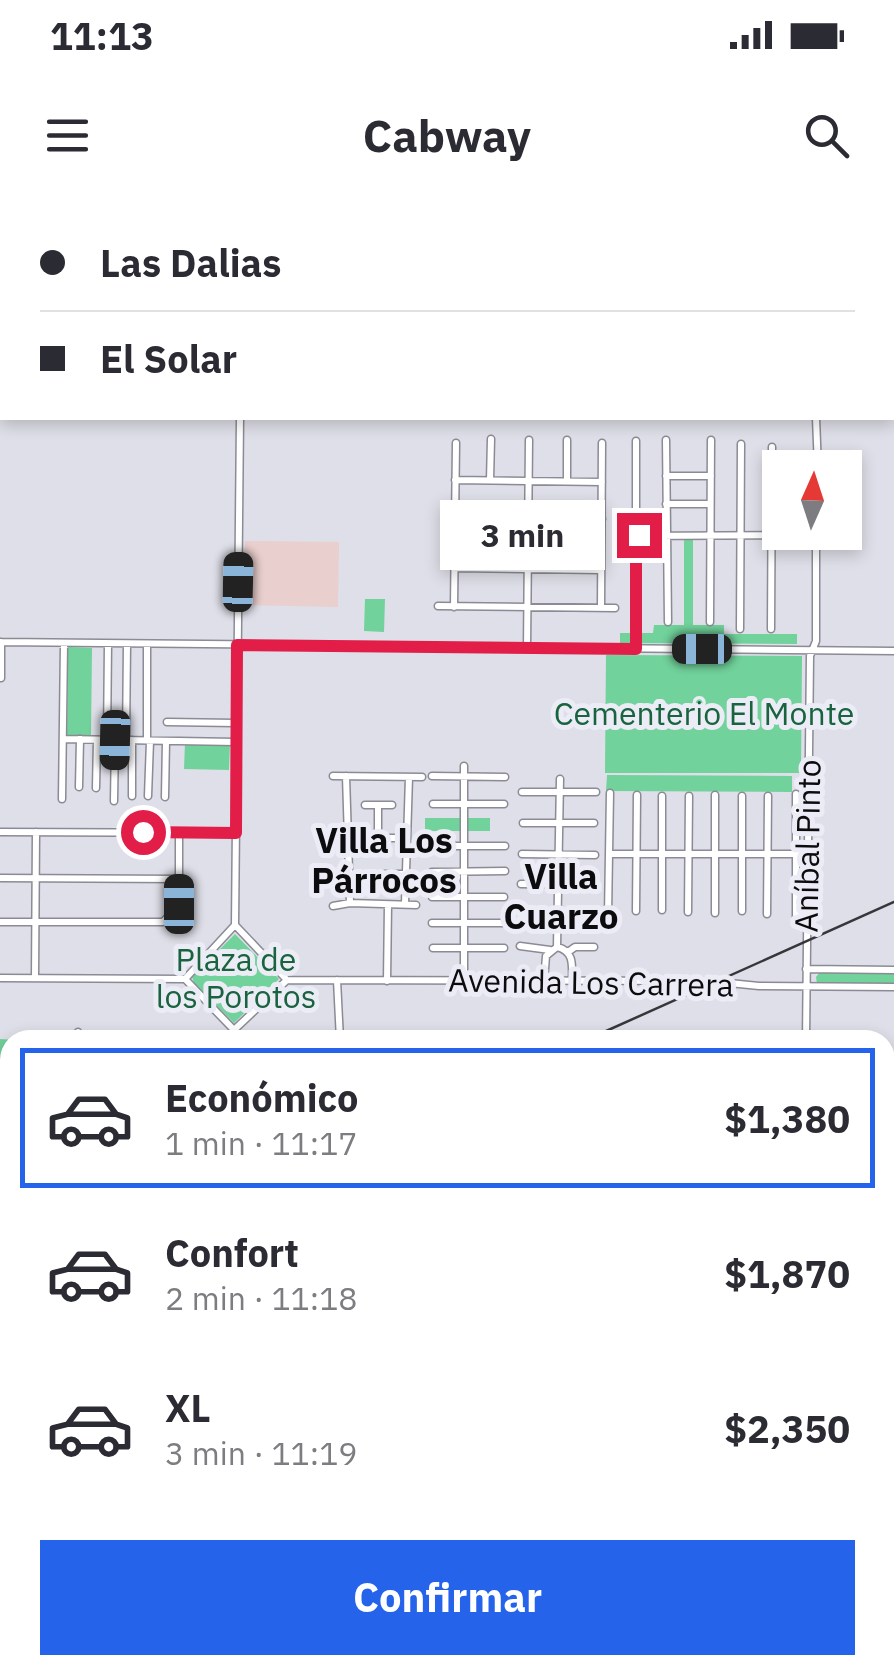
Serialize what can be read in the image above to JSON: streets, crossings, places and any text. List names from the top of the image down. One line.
{"streets":{"street":["Aníbal Pinto","Avenida Los Carrera"]},"crossings":[["Aníbal Pinto","Avenida Los Carrera"]],"districts":["Villa Los Párrocos","Villa Cuarzo"],"parks":["Cementerio El Monte","Plaza de los Porotos"],"north":"top","page":{"status":"11:13","header":"Cabway","banner":["Las Dalias","El Solar"],"bubble":"3 min","list":[{"name":"Económico","note":"1 min · 11:17","value":"$1,380"},{"name":"Confort","note":"2 min · 11:18","value":"$1,870"},{"name":"XL","note":"3 min · 11:19","value":"$2,350"}],"buttons":"Confirmar"}}
